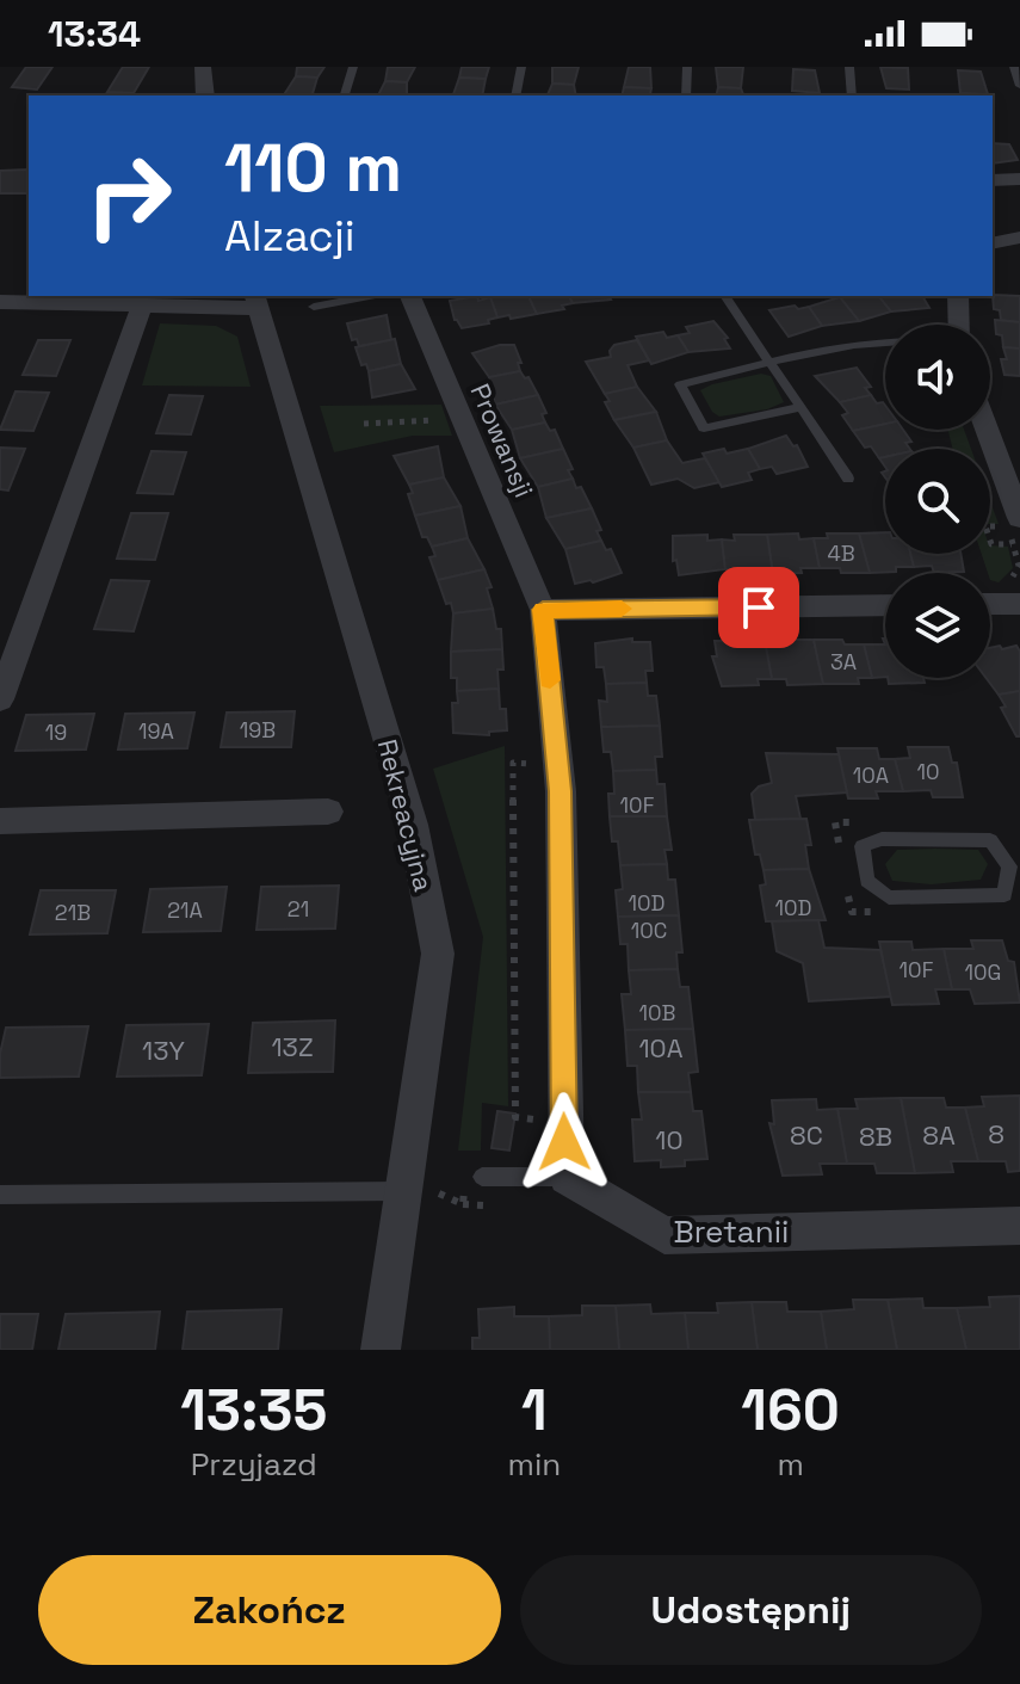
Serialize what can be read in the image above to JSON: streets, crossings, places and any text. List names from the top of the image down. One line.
{"streets":{"street":["Prowansji","Rekreacyjna","Bretanii"]},"house_numbers":["4B","3A","19B","19A","19","10","10A","10F","10D","10D","21","21A","21B","10C","10F","10G","10B","13Z","10A","13Y","8","8C","8A","8B","10"],"page":{"status":"13:34","turn":["110 m","Alzacji"],"eta":["13:35","Przyjazd","1","min","160","m"],"buttons":["Zakończ","Udostępnij"]}}
